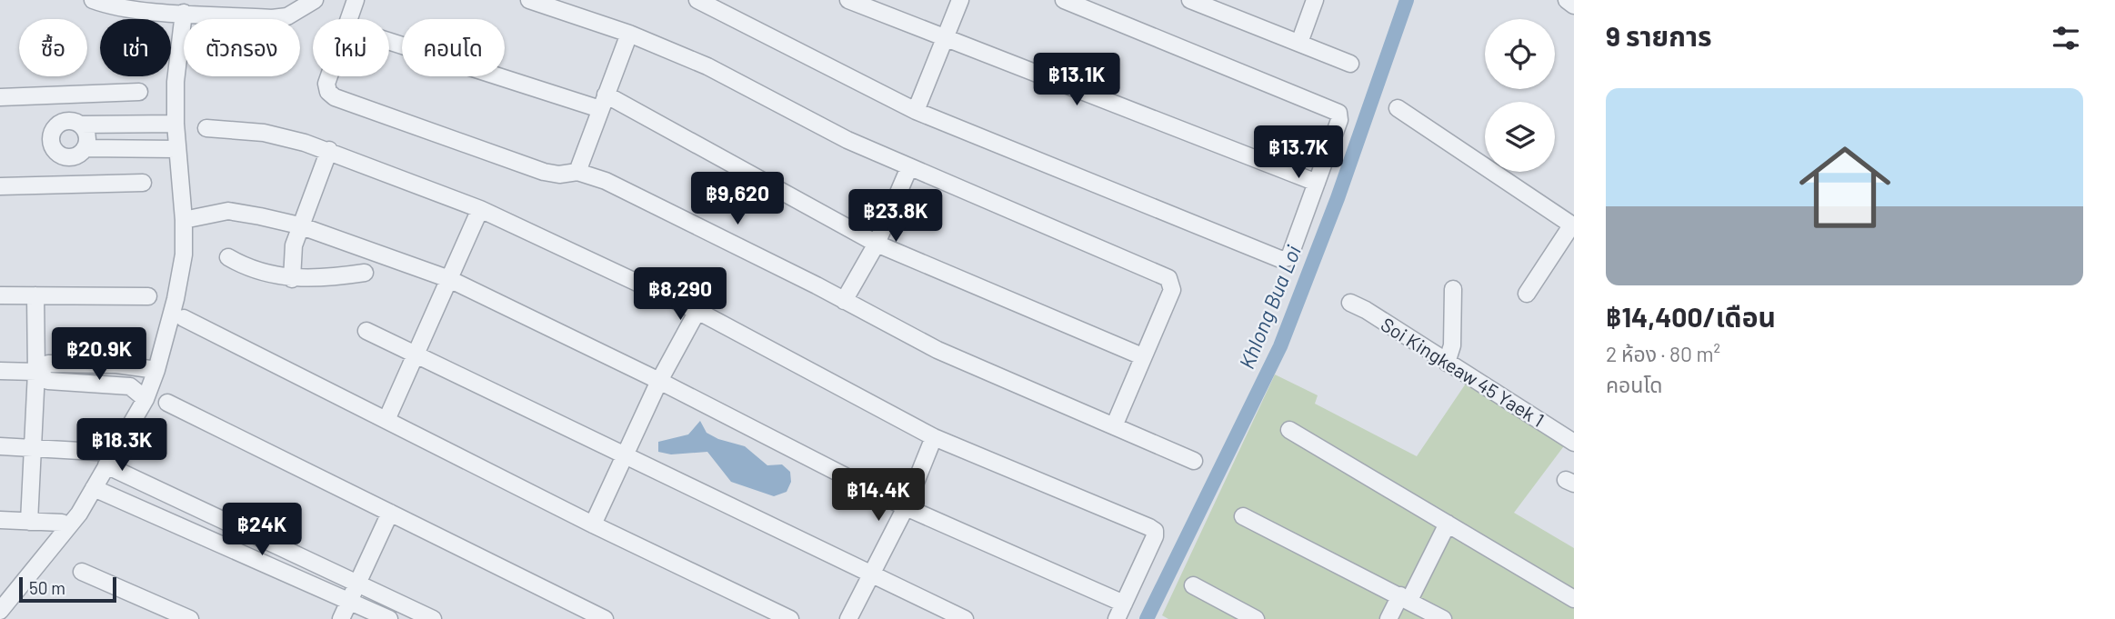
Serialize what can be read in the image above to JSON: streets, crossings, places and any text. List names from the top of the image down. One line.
{"streets":{"street":["Soi Kingkeaw 45 Yaek 1"]},"water":["Khlong Bua Loi"],"scale_bar":"50 m","page":{"heading":"9 รายการ","chip":["ซื้อ","เช่า","ตัวกรอง","ใหม่","คอนโด"],"price":["฿13.1K","฿13.7K","฿9,620","฿23.8K","฿8,290","฿20.9K","฿18.3K","฿14.4K","฿24K"],"list":[{"name":"฿14,400/เดือน","note":"2 ห้อง · 80 m² · คอนโด"}],"scale":"50 m"}}
